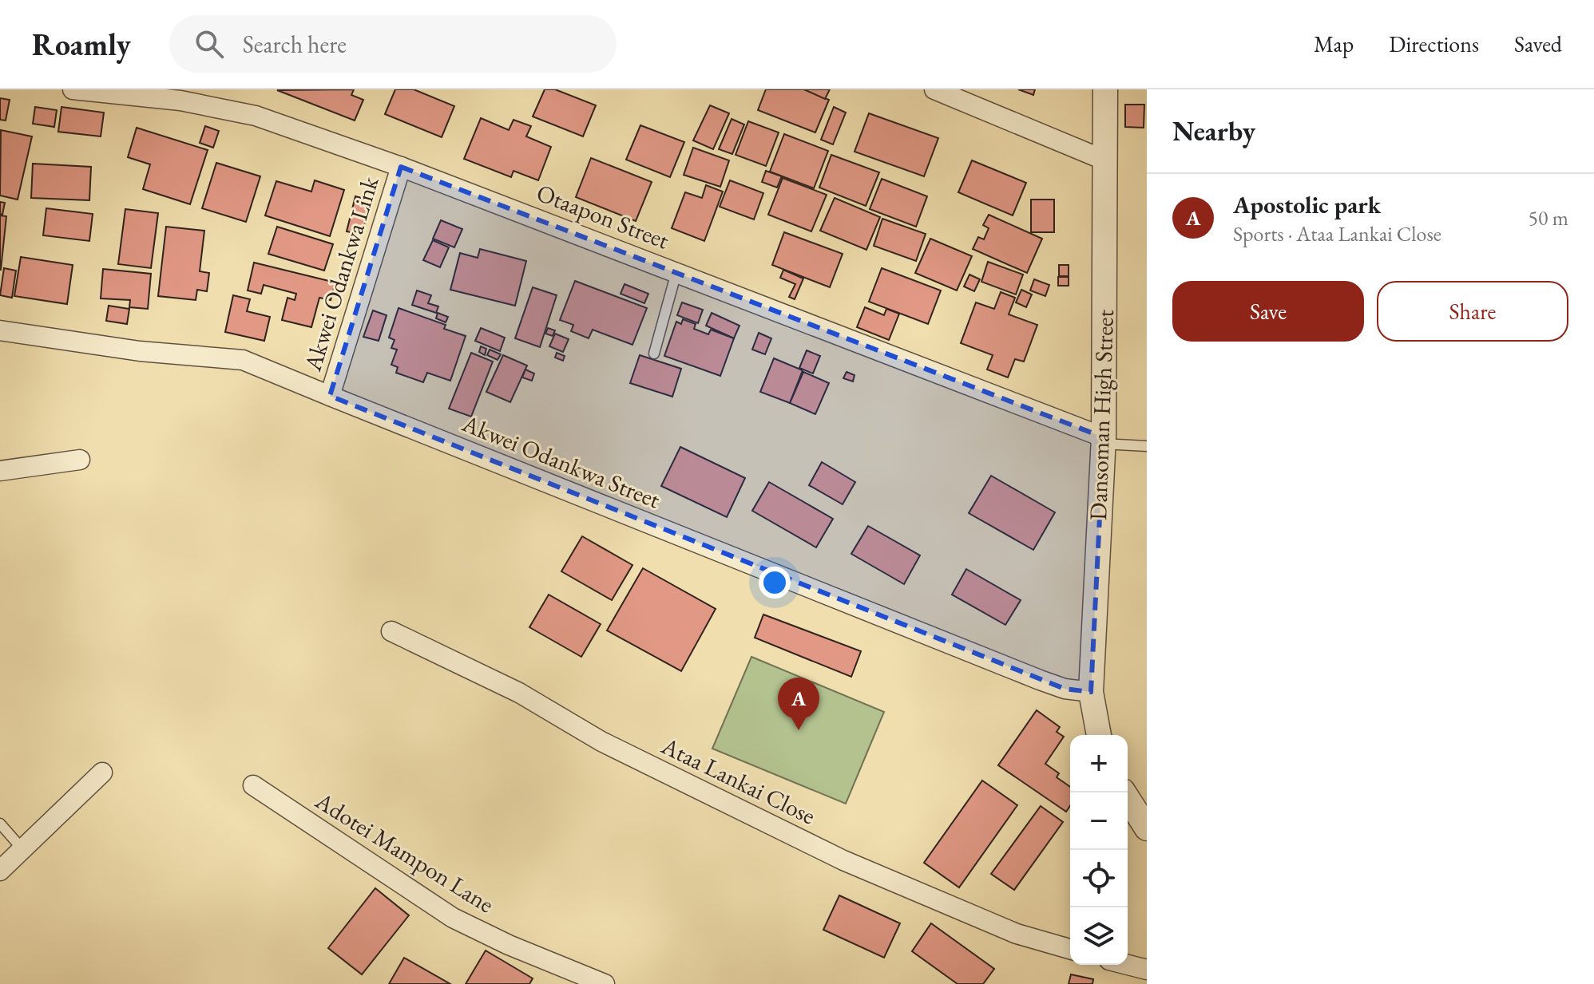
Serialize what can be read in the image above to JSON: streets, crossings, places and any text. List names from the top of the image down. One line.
{"streets":{"street":["Otaapon Street","Akwei Odankwa Link","Dansoman High Street","Akwei Odankwa Street","Ataa Lankai Close","Adotei Mampon Lane"]},"crossings":[["Otaapon Street","Akwei Odankwa Link"],["Otaapon Street","Dansoman High Street"],["Akwei Odankwa Link","Akwei Odankwa Street"],["Dansoman High Street","Akwei Odankwa Street"]],"page":{"header":"Roamly","search":"Search here","nav":["Map","Directions","Saved"],"heading":"Nearby","list":[{"mark":"A","name":"Apostolic park","note":"Sports · Ataa Lankai Close","value":"50 m"}],"buttons":["Save","Share"],"pins":"A","map_buttons":["+","−"]}}
